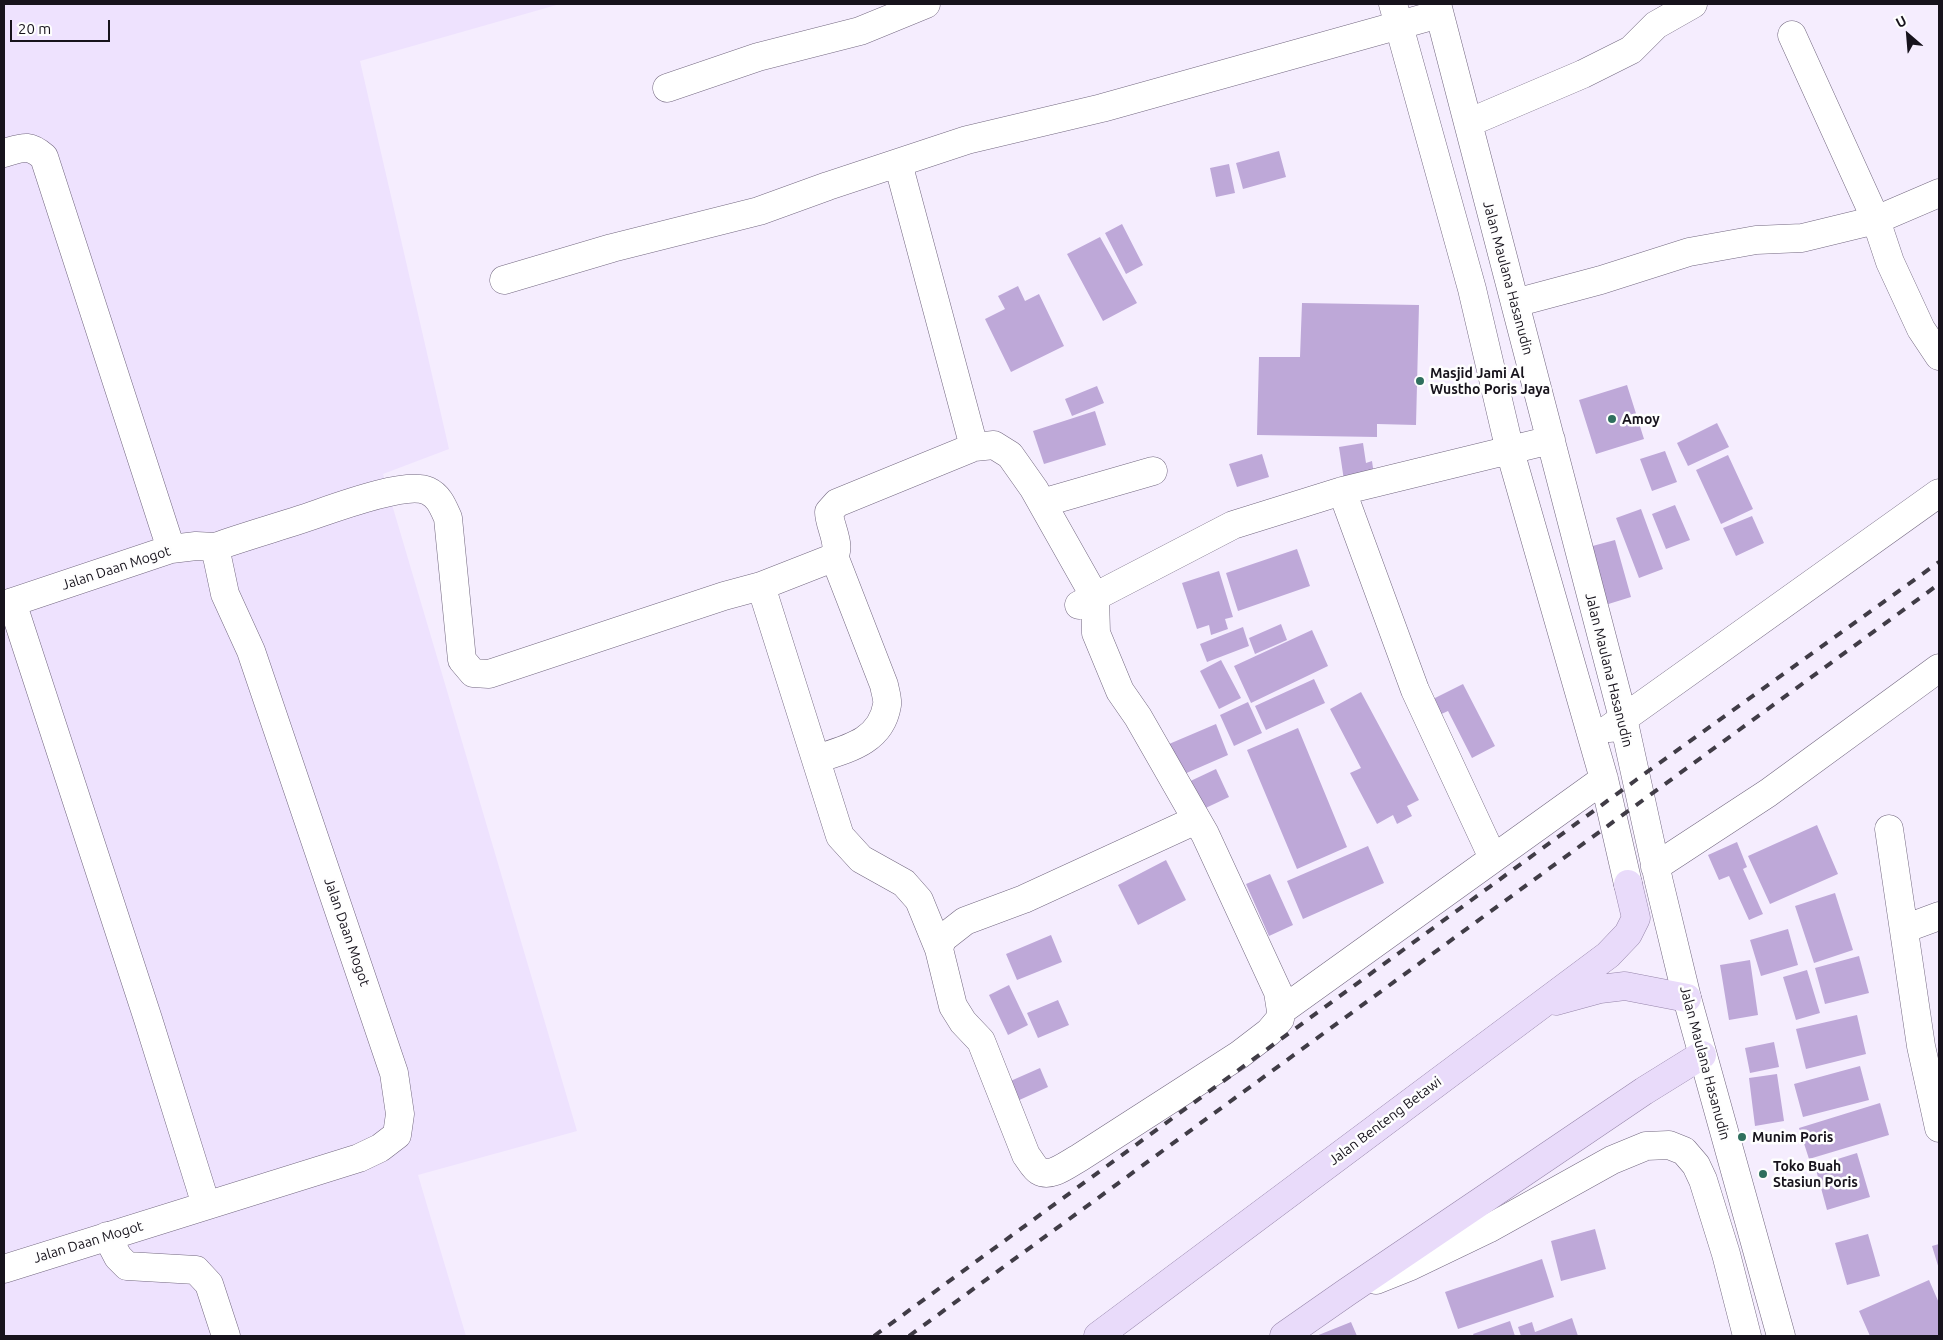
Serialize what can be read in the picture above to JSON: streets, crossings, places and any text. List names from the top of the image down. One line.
{"streets":{"main road":["Jalan Benteng Betawi"],"street":["Jalan Maulana Hasanudin","Jalan Daan Mogot"]},"places":["Masjid Jami Al Wustho Poris Jaya","Amoy","Munim Poris","Toko Buah Stasiun Poris"],"scale_bar":"20 m","north":"top left"}
